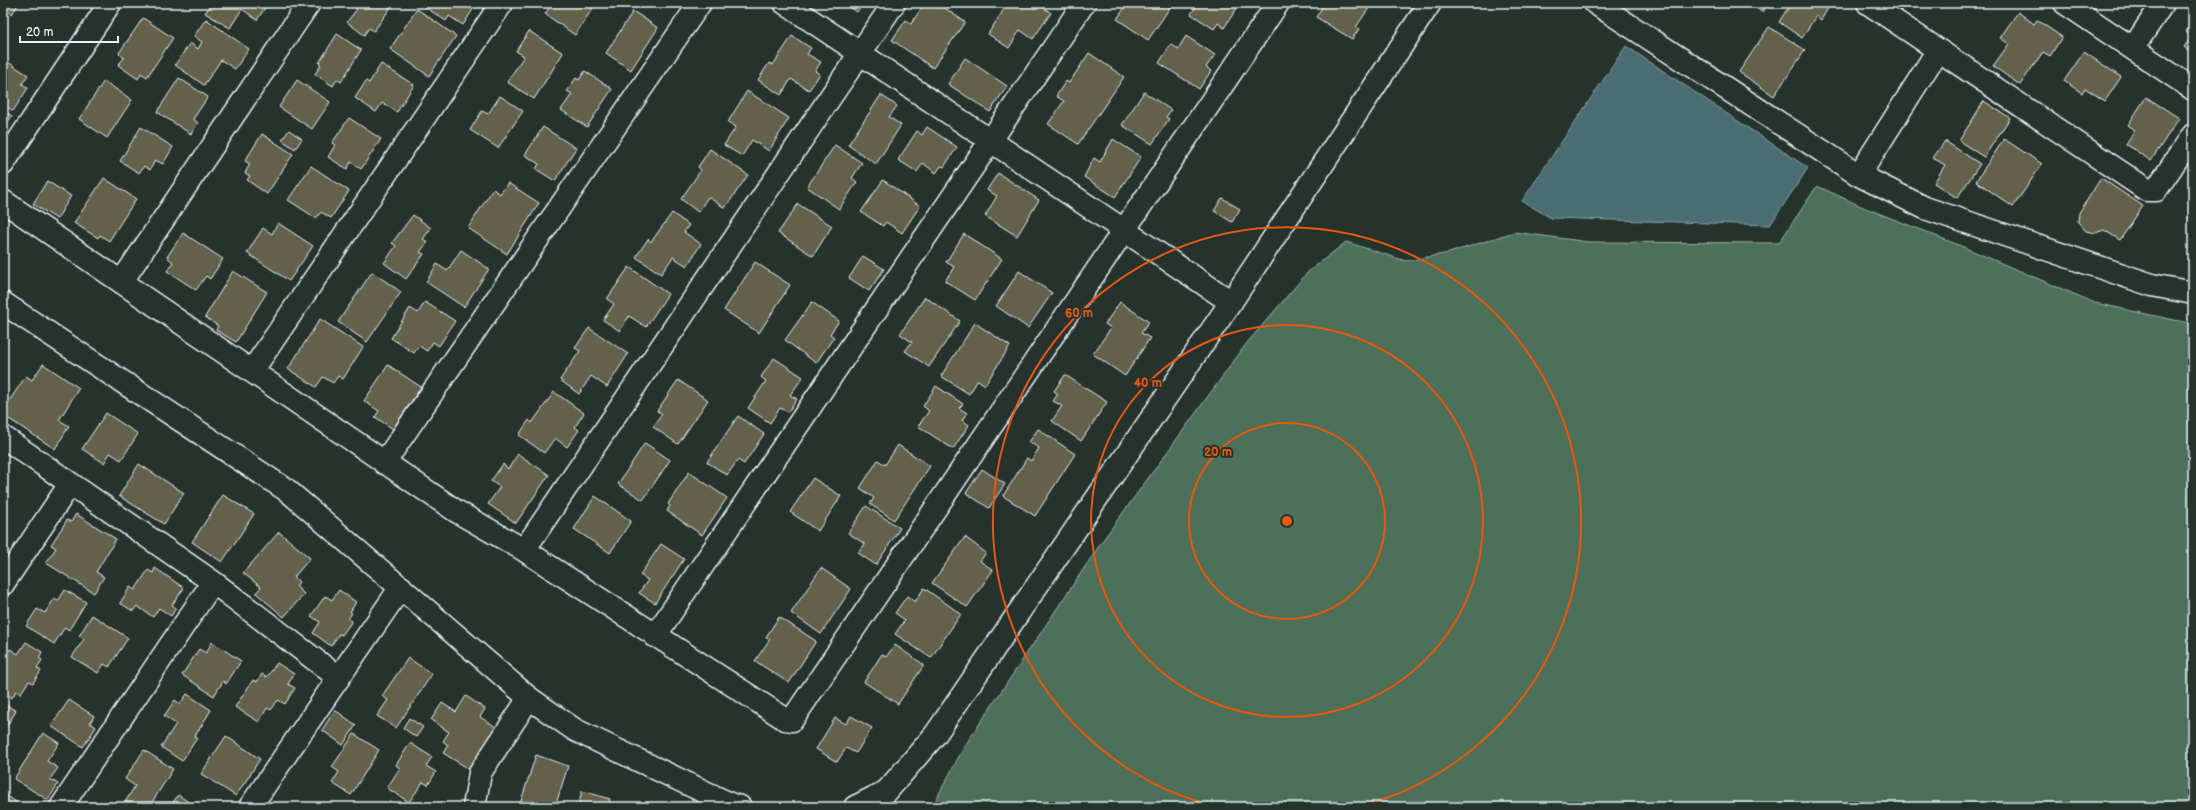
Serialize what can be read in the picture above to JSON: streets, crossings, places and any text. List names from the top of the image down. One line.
{"scale_bar":"20 m","rings":["60 m","40 m","20 m"]}
